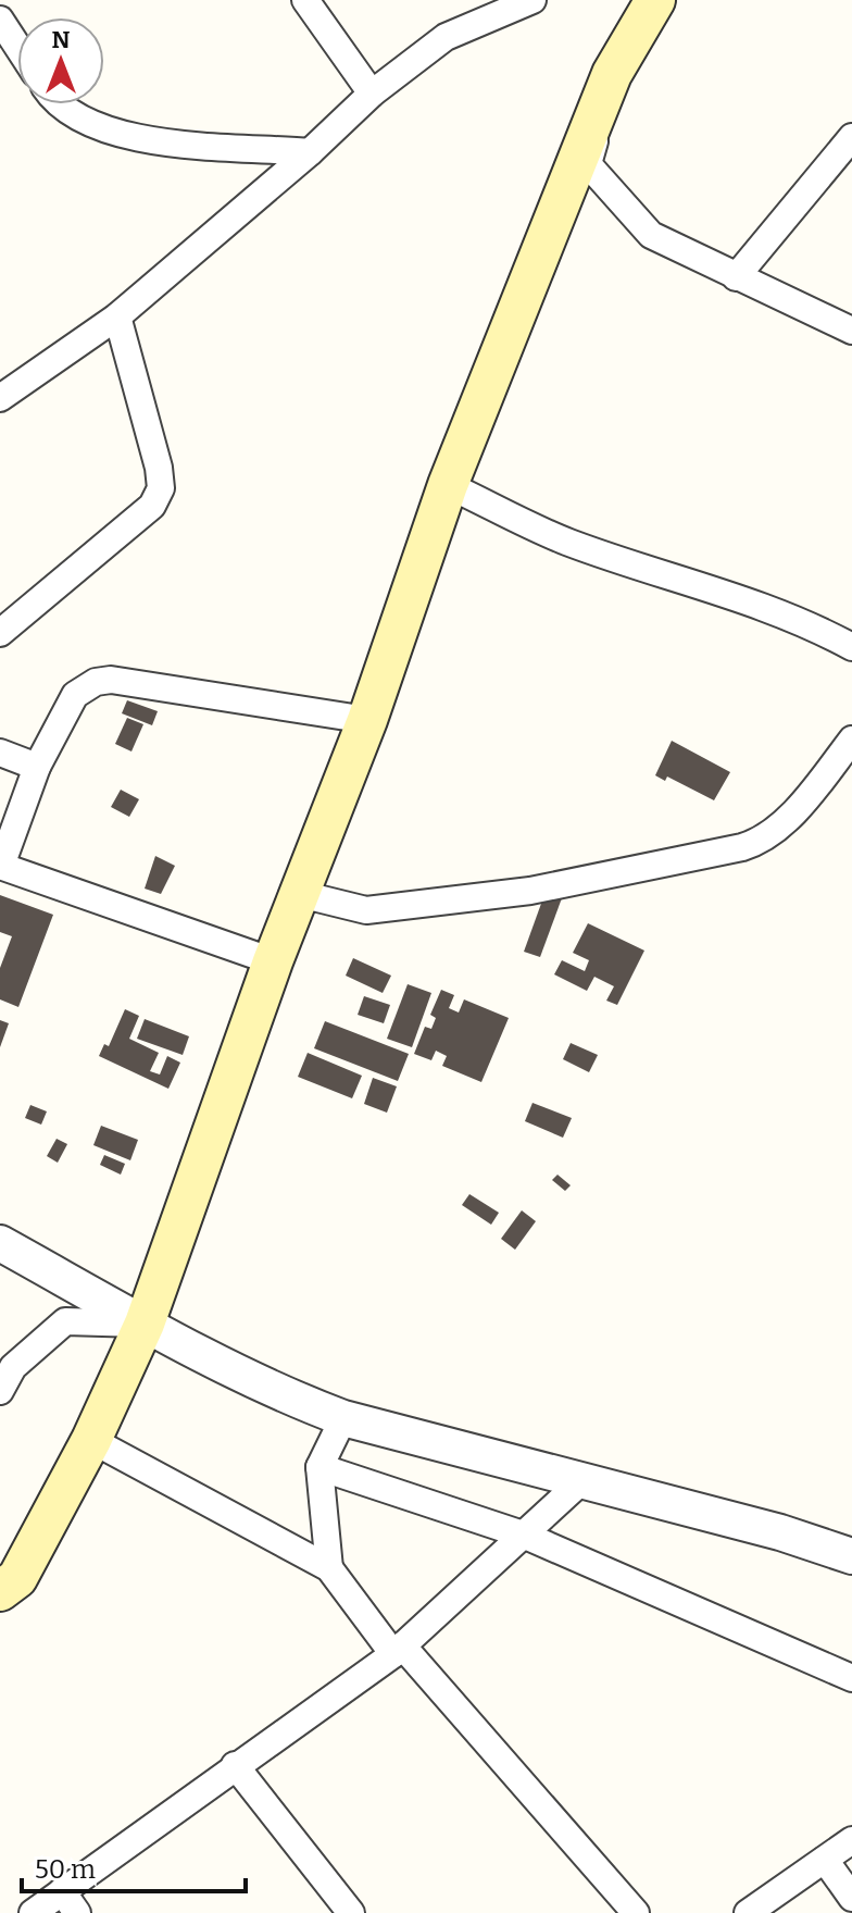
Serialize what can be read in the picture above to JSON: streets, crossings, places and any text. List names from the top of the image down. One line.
{"scale_bar":"50 m","north":"top"}
